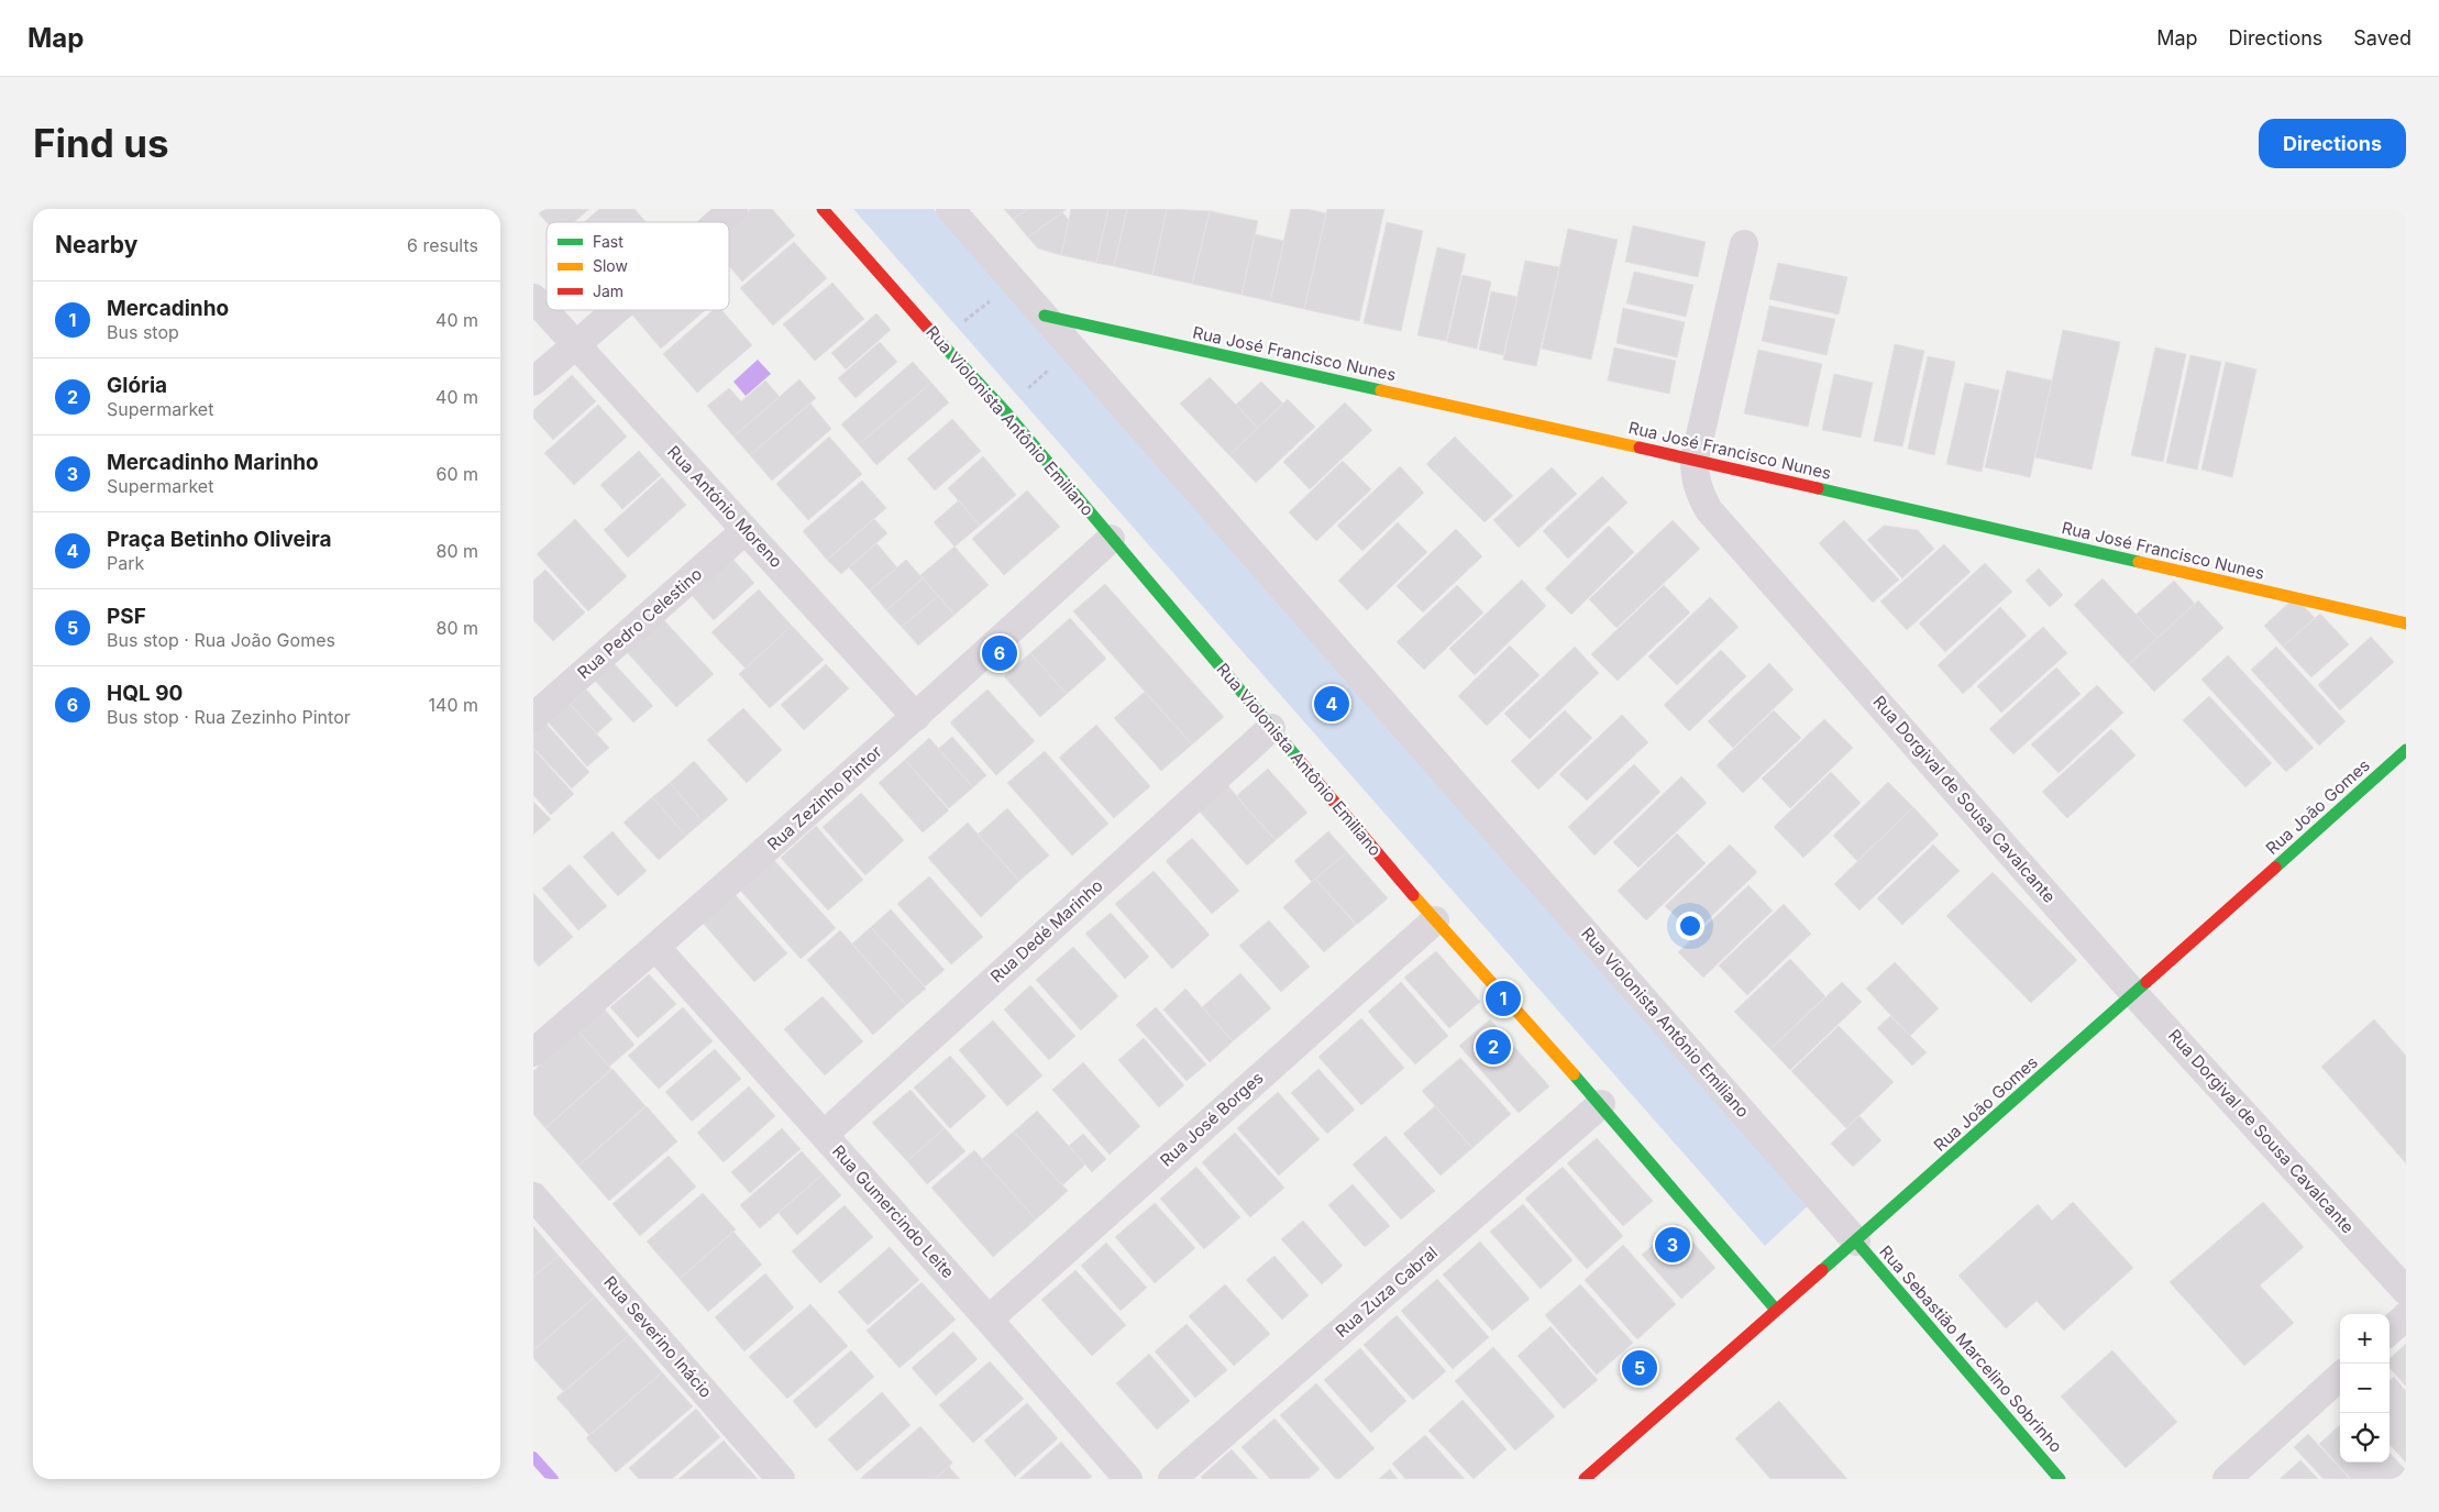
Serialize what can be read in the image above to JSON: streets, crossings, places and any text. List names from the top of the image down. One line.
{"streets":{"street":["Rua José Francisco Nunes","Rua Violonista Antônio Emiliano","Rua António Moreno","Rua Pedro Celestino","Rua Zezinho Pintor","Rua Dorgival de Sousa Cavalcante","Rua João Gomes","Rua Dedé Marinho","Rua José Borges","Rua Gumercindo Leite","Rua Zuza Cabral","Rua Severino Inácio","Rua Sebastião Marcelino Sobrinho"]},"crossings":[["Rua José Francisco Nunes","Rua Violonista Antônio Emiliano"],["Rua José Francisco Nunes","Rua Dorgival de Sousa Cavalcante"],["Rua Violonista Antônio Emiliano","Rua Zezinho Pintor"],["Rua Violonista Antônio Emiliano","Rua João Gomes"],["Rua Violonista Antônio Emiliano","Rua Dedé Marinho"],["Rua Violonista Antônio Emiliano","Rua José Borges"],["Rua Violonista Antônio Emiliano","Rua Zuza Cabral"],["Rua Violonista Antônio Emiliano","Rua Sebastião Marcelino Sobrinho"],["Rua António Moreno","Rua Pedro Celestino"],["Rua António Moreno","Rua Zezinho Pintor"],["Rua Zezinho Pintor","Rua Gumercindo Leite"],["Rua Dorgival de Sousa Cavalcante","Rua João Gomes"],["Rua João Gomes","Rua Sebastião Marcelino Sobrinho"],["Rua Dedé Marinho","Rua Gumercindo Leite"],["Rua José Borges","Rua Gumercindo Leite"]],"legend":["Fast","Slow","Jam"],"page":{"header":"Map","nav":["Map","Directions","Saved"],"buttons":"Directions","title":"Find us","heading":["Nearby","6 results"],"list":[{"mark":"1","name":"Mercadinho","note":"Bus stop","value":"40 m"},{"mark":"2","name":"Glória","note":"Supermarket","value":"40 m"},{"mark":"3","name":"Mercadinho Marinho","note":"Supermarket","value":"60 m"},{"mark":"4","name":"Praça Betinho Oliveira","note":"Park","value":"80 m"},{"mark":"5","name":"PSF","note":"Bus stop · Rua João Gomes","value":"80 m"},{"mark":"6","name":"HQL 90","note":"Bus stop · Rua Zezinho Pintor","value":"140 m"}],"pins":["6","4","1","2","3","5"],"map_buttons":["+","−"]}}
